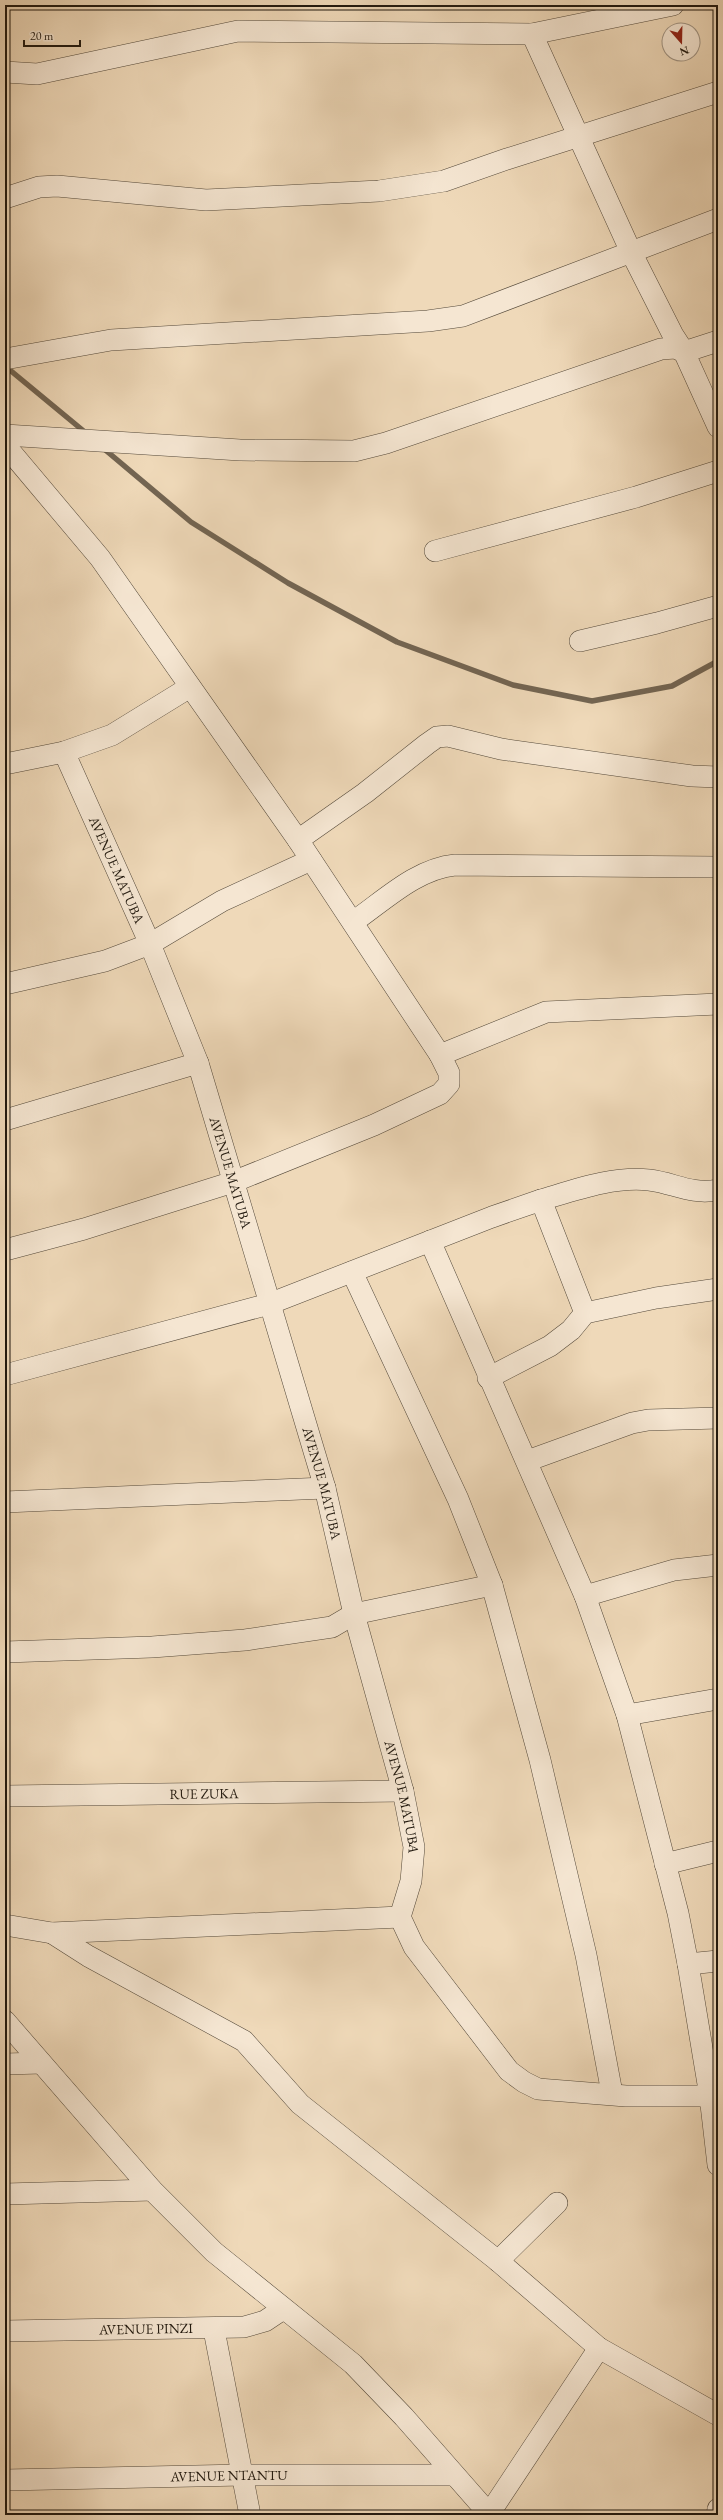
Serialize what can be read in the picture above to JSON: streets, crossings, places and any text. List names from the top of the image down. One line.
{"streets":{"street":["AVENUE MATUBA","RUE ZUKA","AVENUE PINZI","AVENUE NTANTU"]},"crossings":[["AVENUE MATUBA","RUE ZUKA"]],"scale_bar":"20 m","north":"bottom"}
